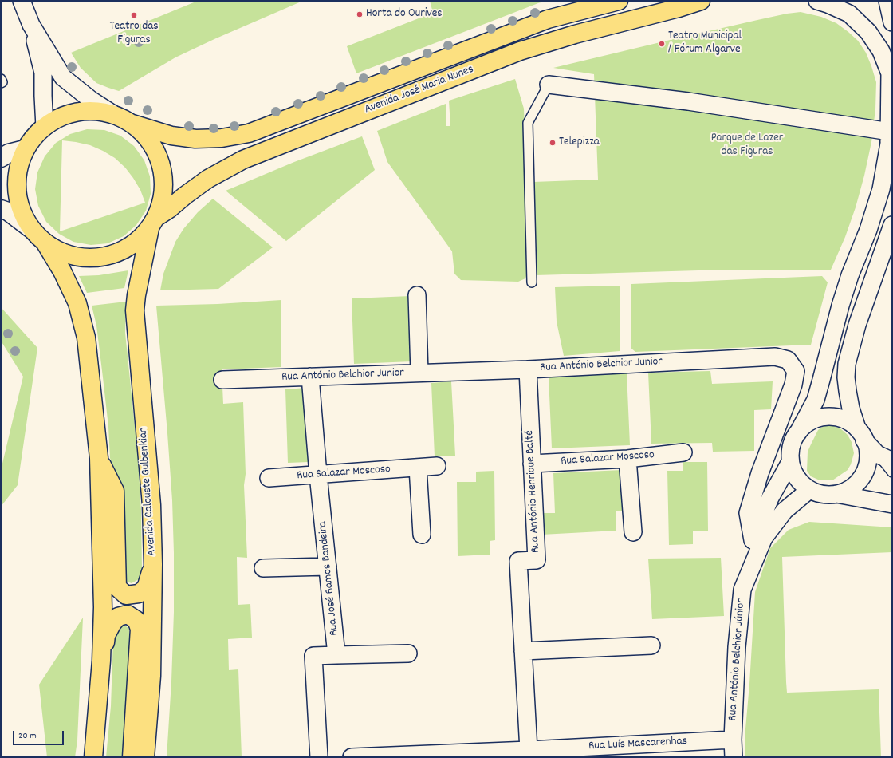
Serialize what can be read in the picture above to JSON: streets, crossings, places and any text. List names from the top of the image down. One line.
{"streets":{"main road":["Avenida José Maria Nunes","Avenida Calouste Gulbenkian"],"street":["Rua António Belchior Junior","Rua Salazar Moscoso","Rua António Henrique Balté","Rua José Ramos Bandeira","Rua António Belchior Júnior","Rua Luís Mascarenhas"]},"crossings":[["Avenida José Maria Nunes","Avenida Calouste Gulbenkian"],["Rua António Belchior Junior","Rua António Henrique Balté"],["Rua António Belchior Junior","Rua José Ramos Bandeira"],["Rua Salazar Moscoso","Rua António Henrique Balté"],["Rua Salazar Moscoso","Rua José Ramos Bandeira"],["Rua António Henrique Balté","Rua Luís Mascarenhas"],["Rua António Belchior Júnior","Rua Luís Mascarenhas"]],"parks":["Parque de Lazer das Figuras"],"places":["Horta do Ourives","Teatro das Figuras","Teatro Municipal / Fórum Algarve","Telepizza"],"scale_bar":"20 m"}
